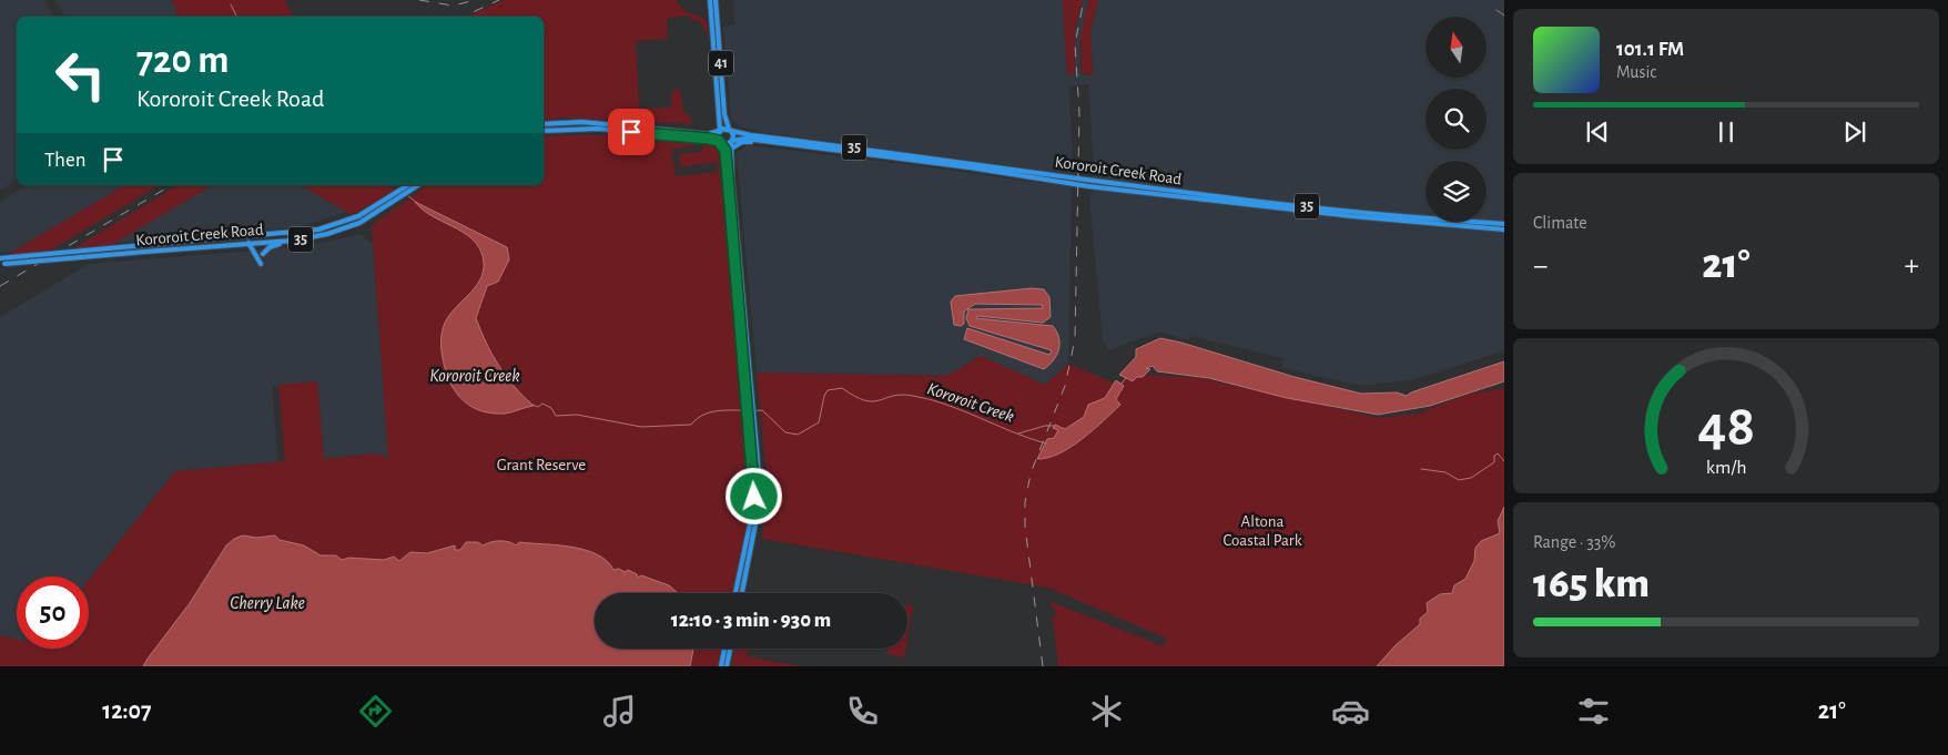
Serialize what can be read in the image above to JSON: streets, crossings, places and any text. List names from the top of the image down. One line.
{"streets":{"main road":["41","35","Kororoit Creek Road"]},"crossings":[["41","35"],["41","Kororoit Creek Road"],["35","Kororoit Creek Road"]],"water":["Kororoit Creek","Cherry Lake"],"parks":["Grant Reserve","Altona Coastal Park"],"north":"top","page":{"turn":["720 m","Kororoit Creek Road"],"song":["101.1 FM","Music"],"then":"Then","tile":["Climate",["Range · 33%","165 km"]],"heat":["−","21°","+"],"limit":"50","trip":"12:10 · 3 min · 930 m","tabs":["12:07","21°"],"gauge":["48","km/h"]}}
